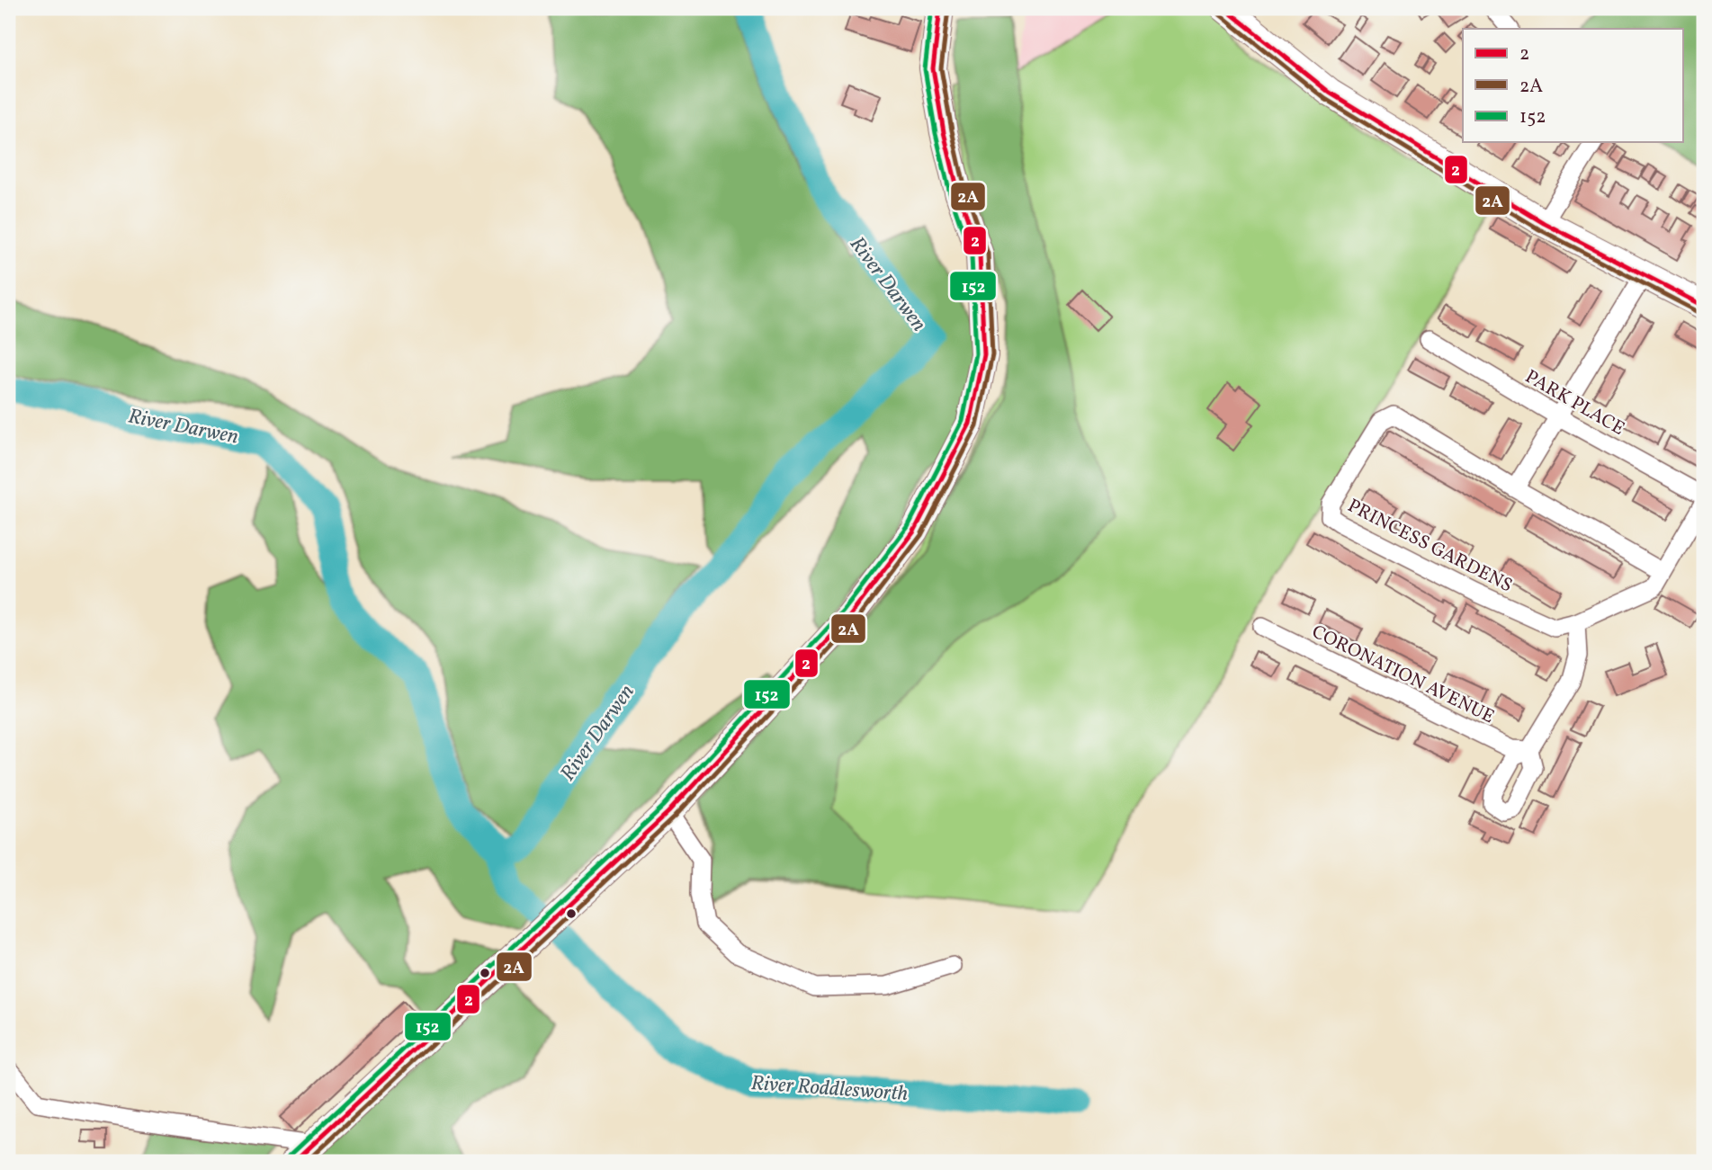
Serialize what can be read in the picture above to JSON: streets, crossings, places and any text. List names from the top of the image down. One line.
{"streets":{"street":["PARK PLACE","PRINCESS GARDENS","CORONATION AVENUE"]},"crossings":[["PRINCESS GARDENS","CORONATION AVENUE"]],"water":["River Darwen","River Roddlesworth"],"lines":["transit line 2","transit line 152","transit line 2A"],"legend":["2","2A","152"]}
